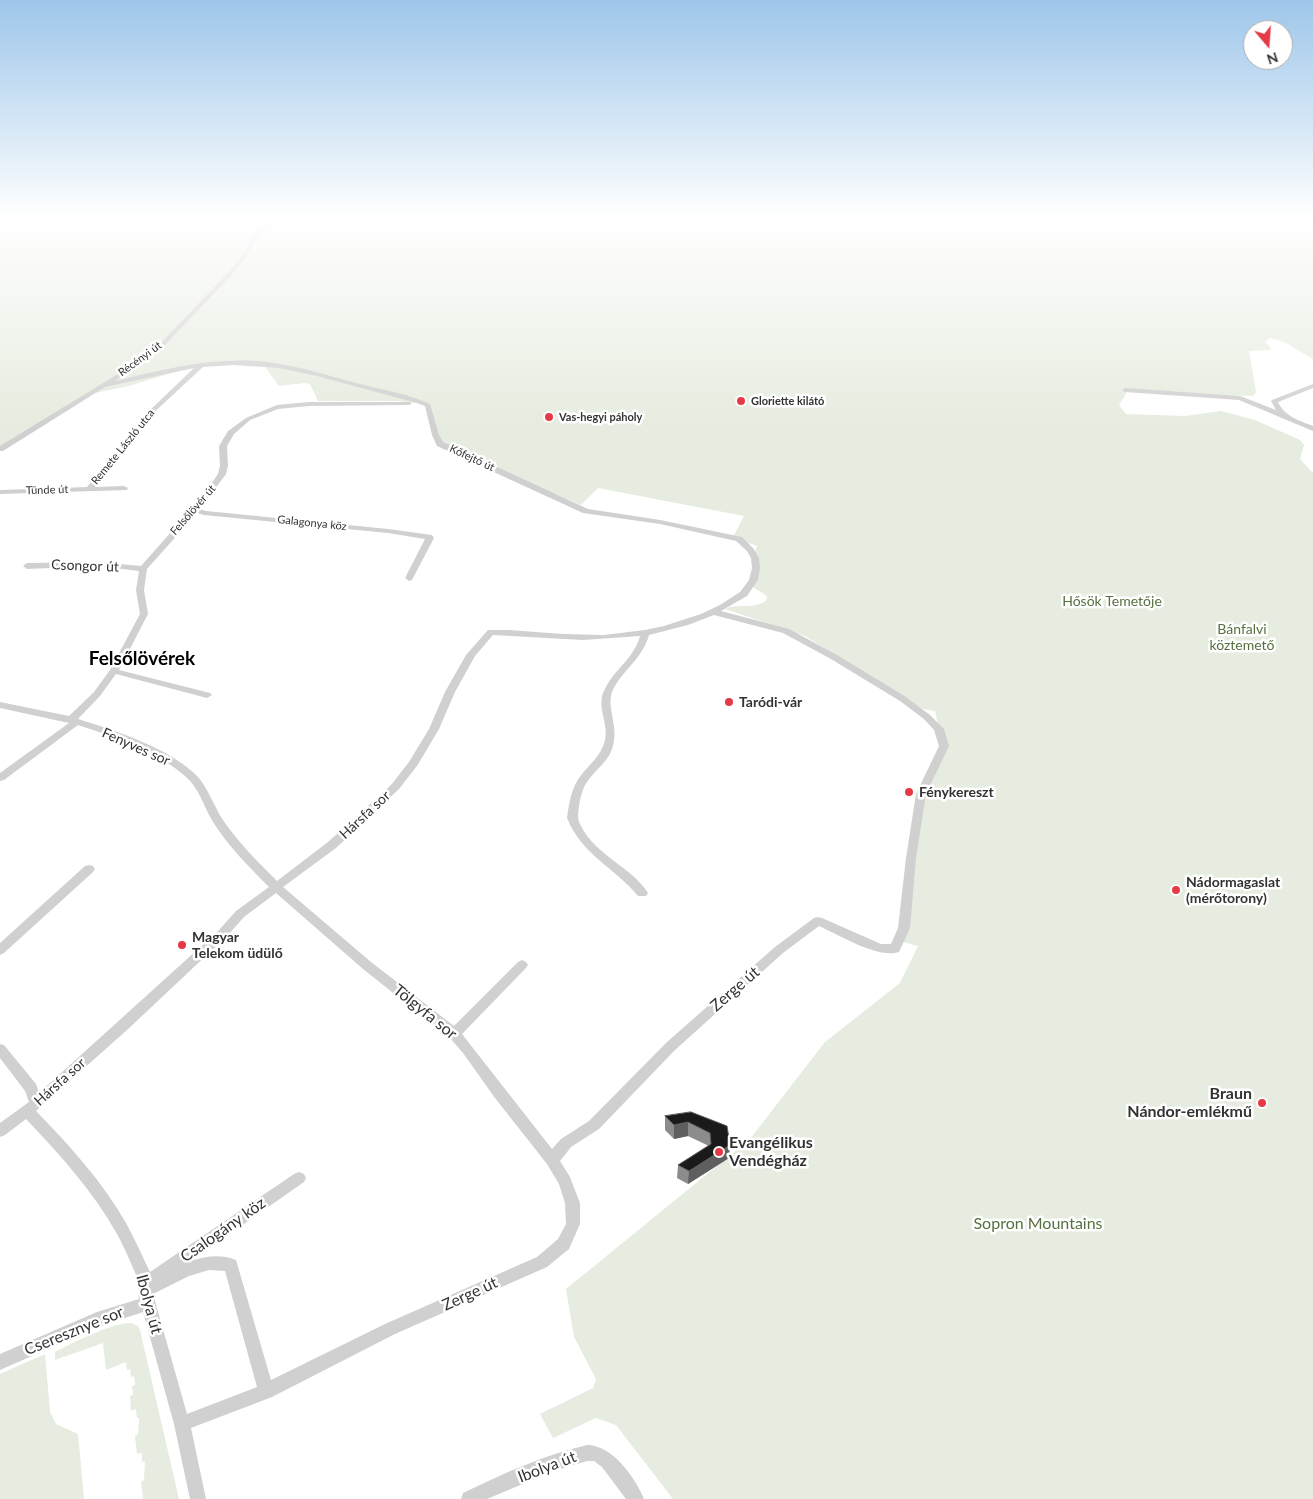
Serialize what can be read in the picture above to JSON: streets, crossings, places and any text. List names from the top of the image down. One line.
{"streets":{"street":["Récényi út","Remete László utca","Kőfejtő út","Tünde út","Felsőlövér út","Galagonya köz","Csongor út","Fenyves sor","Hársfa sor","Zerge út","Tölgyfa sor","Csalogány köz","Ibolya út","Cseresznye sor"]},"crossings":[["Récényi út","Kőfejtő út"],["Remete László utca","Kőfejtő út"],["Remete László utca","Tünde út"],["Kőfejtő út","Felsőlövér út"],["Kőfejtő út","Hársfa sor"],["Felsőlövér út","Galagonya köz"],["Felsőlövér út","Csongor út"],["Fenyves sor","Hársfa sor"],["Fenyves sor","Tölgyfa sor"],["Hársfa sor","Zerge út"],["Hársfa sor","Tölgyfa sor"],["Hársfa sor","Ibolya út"],["Zerge út","Tölgyfa sor"],["Zerge út","Ibolya út"],["Csalogány köz","Ibolya út"],["Csalogány köz","Cseresznye sor"],["Ibolya út","Cseresznye sor"]],"districts":["Felsőlövérek"],"parks":["Hősök Temetője","Bánfalvi köztemető","Sopron Mountains"],"places":["Gloriette kilátó","Vas-hegyi páholy","Taródi-vár","Fénykereszt","Nádormagaslat (mérőtorony)","Magyar Telekom üdülő","Braun Nándor-emlékmű","Evangélikus Vendégház"],"north":"bottom"}
